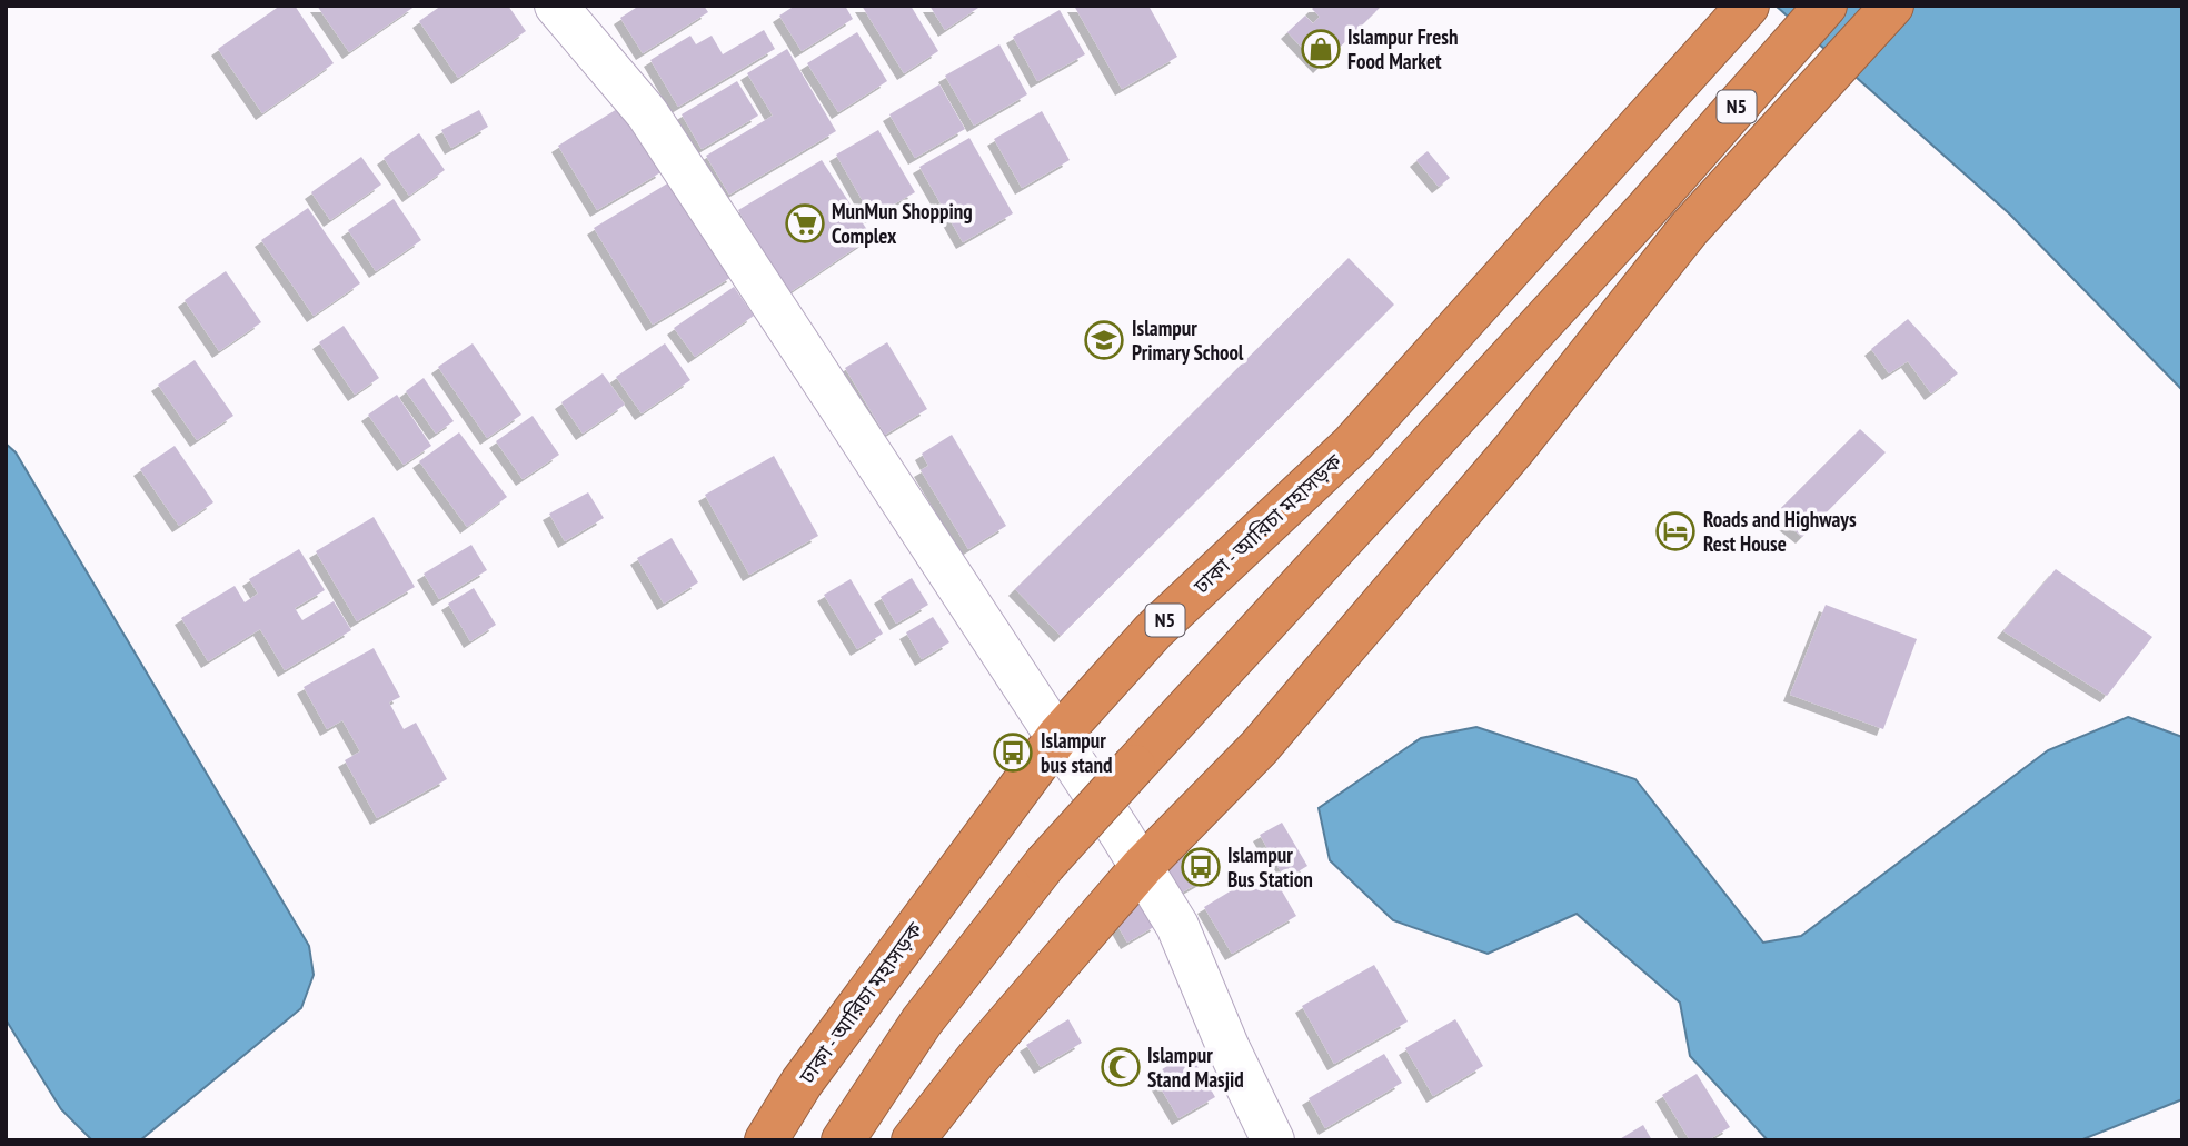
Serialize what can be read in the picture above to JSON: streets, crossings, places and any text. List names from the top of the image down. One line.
{"streets":{"highway":["N5","ঢাকা - আরিচা মহাসড়ক"]},"places":{"shop":["Islampur Fresh Food Market"],"supermarket":["MunMun Shopping Complex"],"school or university":["Islampur Primary School"],"hotel":["Roads and Highways Rest House"],"bus stop":["Islampur bus stand","Islampur Bus Station"],"mosque":["Islampur Stand Masjid"]}}
